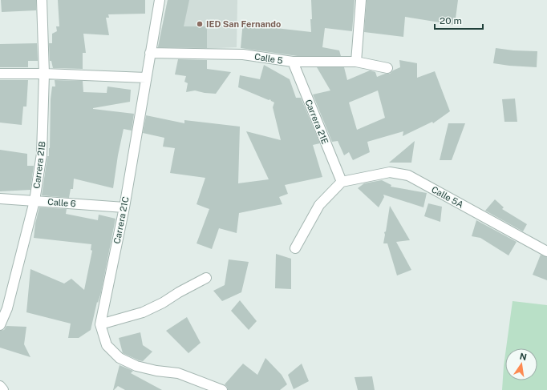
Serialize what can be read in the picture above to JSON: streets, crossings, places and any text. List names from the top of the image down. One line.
{"streets":{"street":["Calle 5","Carrera 21E","Carrera 21B","Calle 5A","Calle 6","Carrera 21C"]},"crossings":[["Calle 5","Carrera 21E"],["Calle 5","Carrera 21C"],["Carrera 21E","Calle 5A"],["Carrera 21B","Calle 6"],["Calle 6","Carrera 21C"]],"places":["IED San Fernando"],"scale_bar":"20 m","north":"top"}
